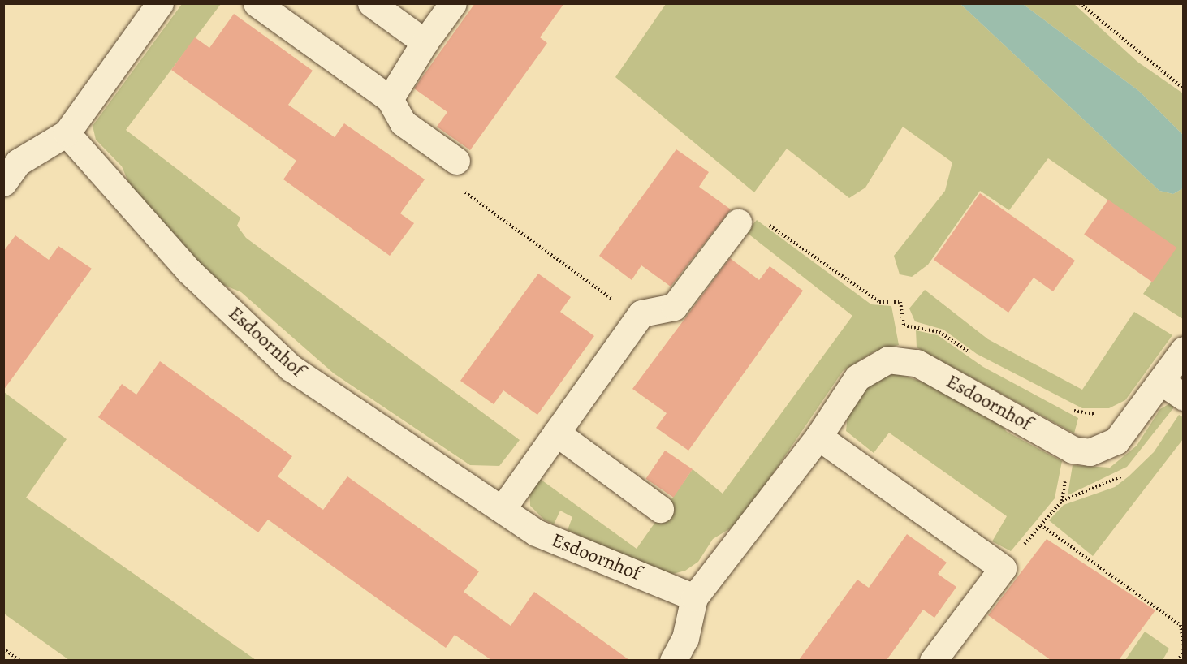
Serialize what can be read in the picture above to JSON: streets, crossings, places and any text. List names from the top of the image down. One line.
{"streets":{"street":["Esdoornhof"]}}
